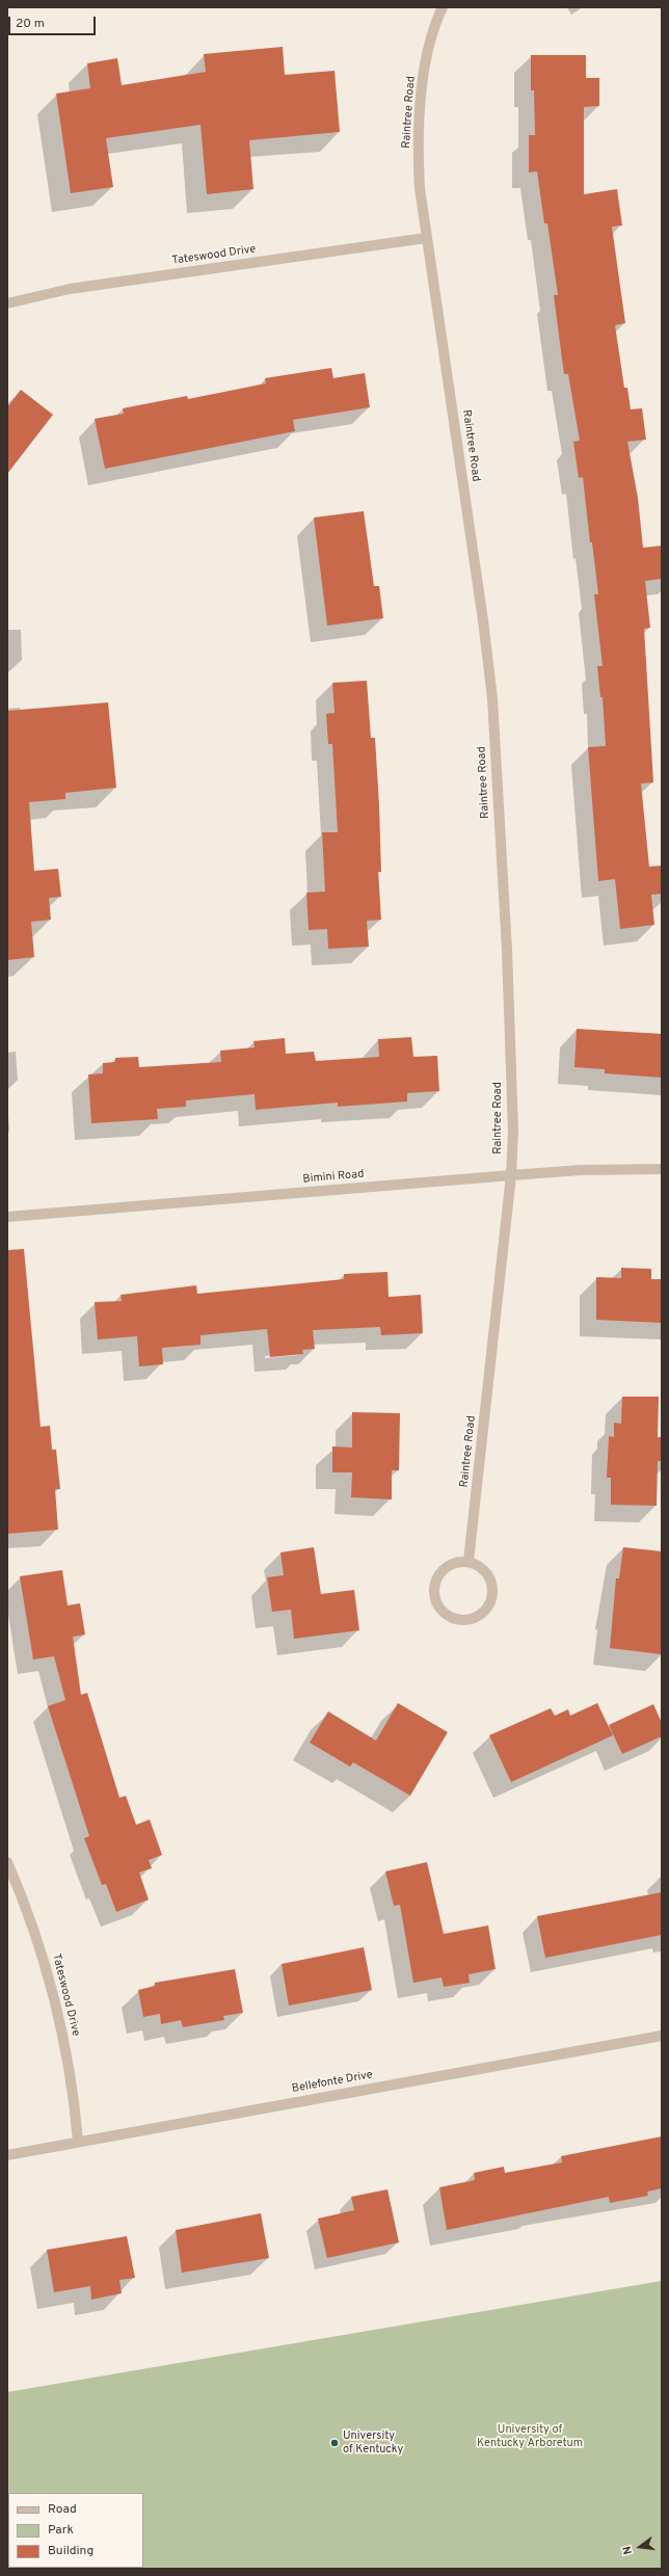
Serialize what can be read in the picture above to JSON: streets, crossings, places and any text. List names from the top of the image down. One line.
{"streets":{"street":["Raintree Road","Tateswood Drive","Bimini Road","Bellefonte Drive"]},"crossings":[["Raintree Road","Tateswood Drive"],["Raintree Road","Bimini Road"],["Tateswood Drive","Bellefonte Drive"]],"parks":["University of Kentucky Arboretum"],"places":["University of Kentucky"],"legend":["Road","Park","Building"],"scale_bar":"20 m","north":"left"}
